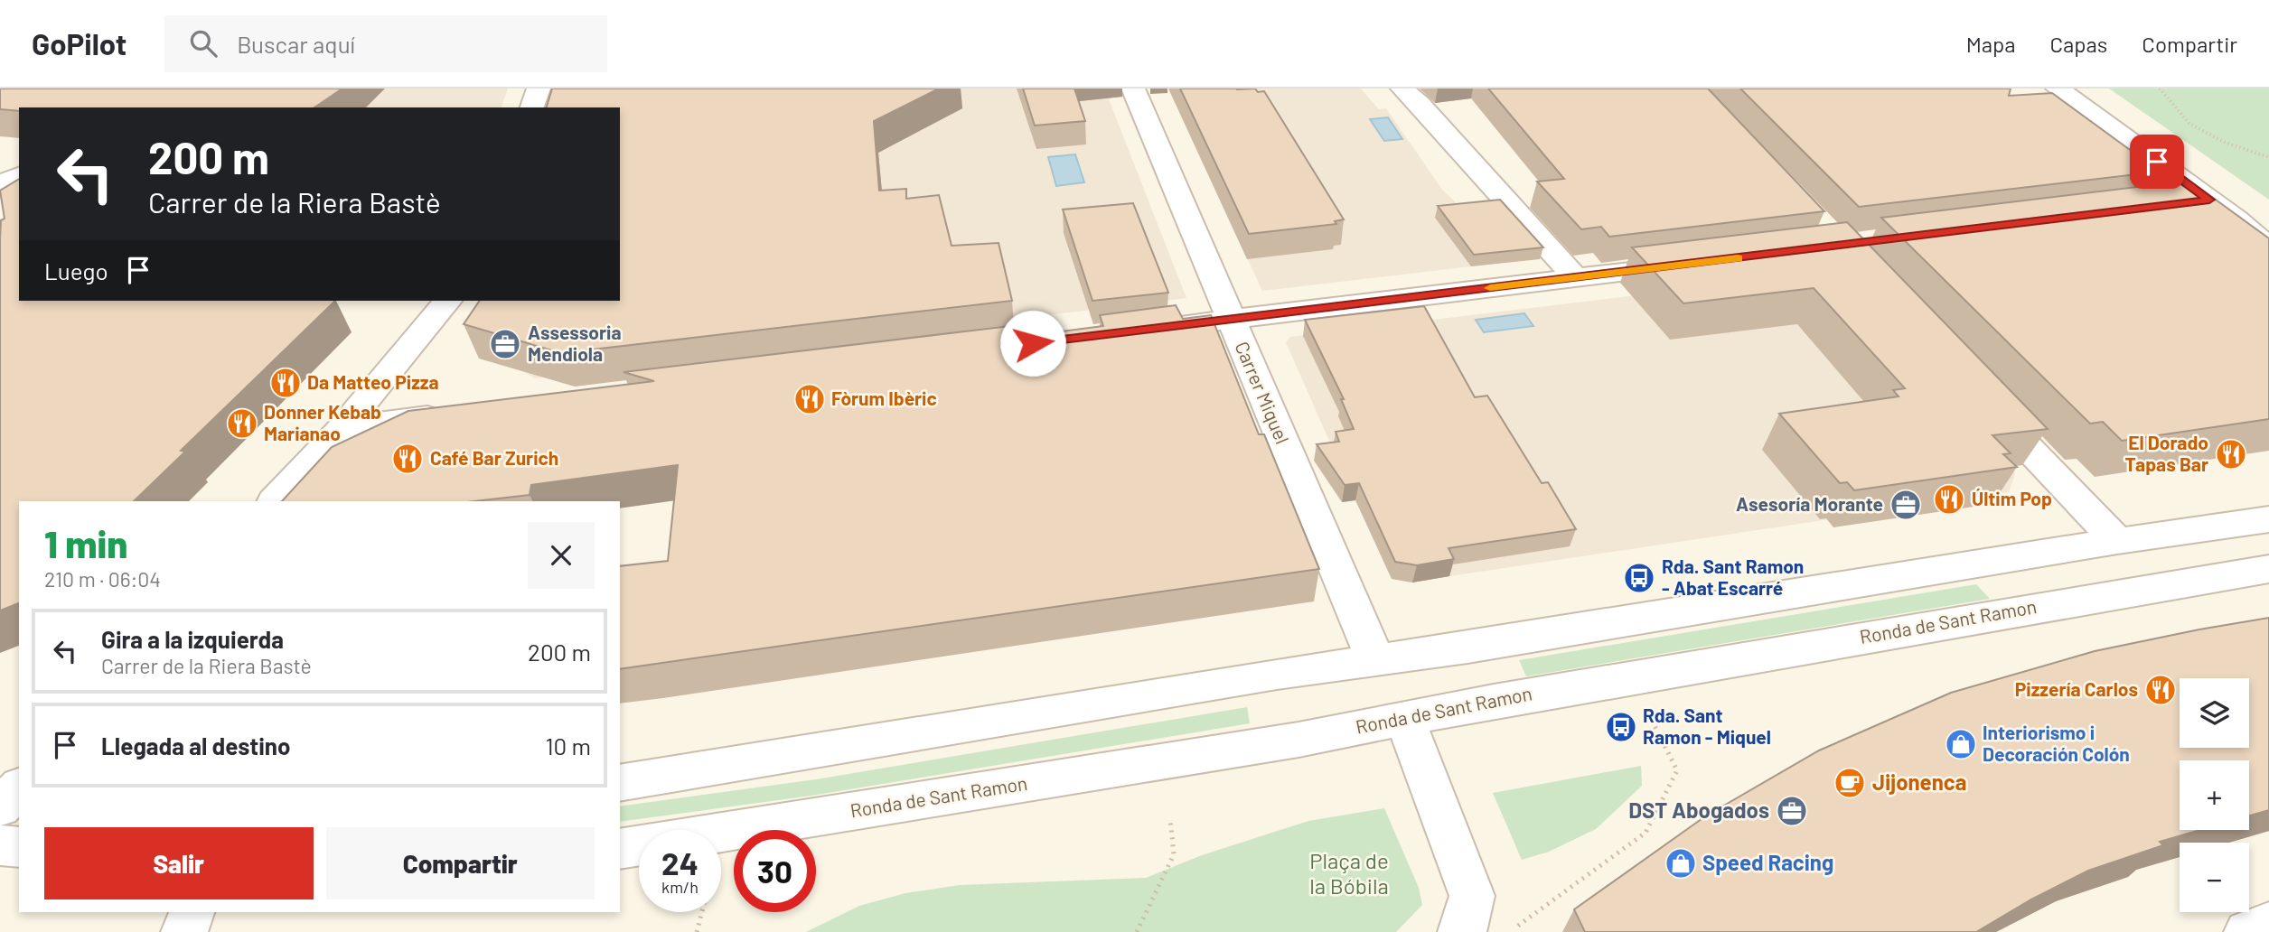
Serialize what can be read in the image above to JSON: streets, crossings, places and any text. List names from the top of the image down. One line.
{"streets":{"street":["Carrer Miquel","Ronda de Sant Ramon"]},"parks":["Plaça de la Bóbila"],"places":{"office":["Assessoria Mendiola","Asesoría Morante","DST Abogados"],"restaurant":["Da Matteo Pizza","Fòrum Ibèric","Donner Kebab Marianao","El Dorado Tapas Bar","Café Bar Zurich","Últim Pop","Pizzería Carlos"],"bus stop":["Rda. Sant Ramon - Abat Escarré","Rda. Sant Ramon - Miquel"],"shop":["Interiorismo i Decoración Colón","Speed Racing"],"cafe":["Jijonenca"]},"page":{"header":"GoPilot","search":"Buscar aquí","nav":["Mapa","Capas","Compartir"],"turn":["200 m","Carrer de la Riera Bastè"],"then":"Luego","heading":["1 min","210 m · 06:04"],"list":[{"name":"Gira a la izquierda","note":"Carrer de la Riera Bastè","value":"200 m"},{"name":"Llegada al destino","value":"10 m"}],"map_buttons":["+","−"],"buttons":["Salir","Compartir"],"speed":"24 km/h","limit":"30"}}
